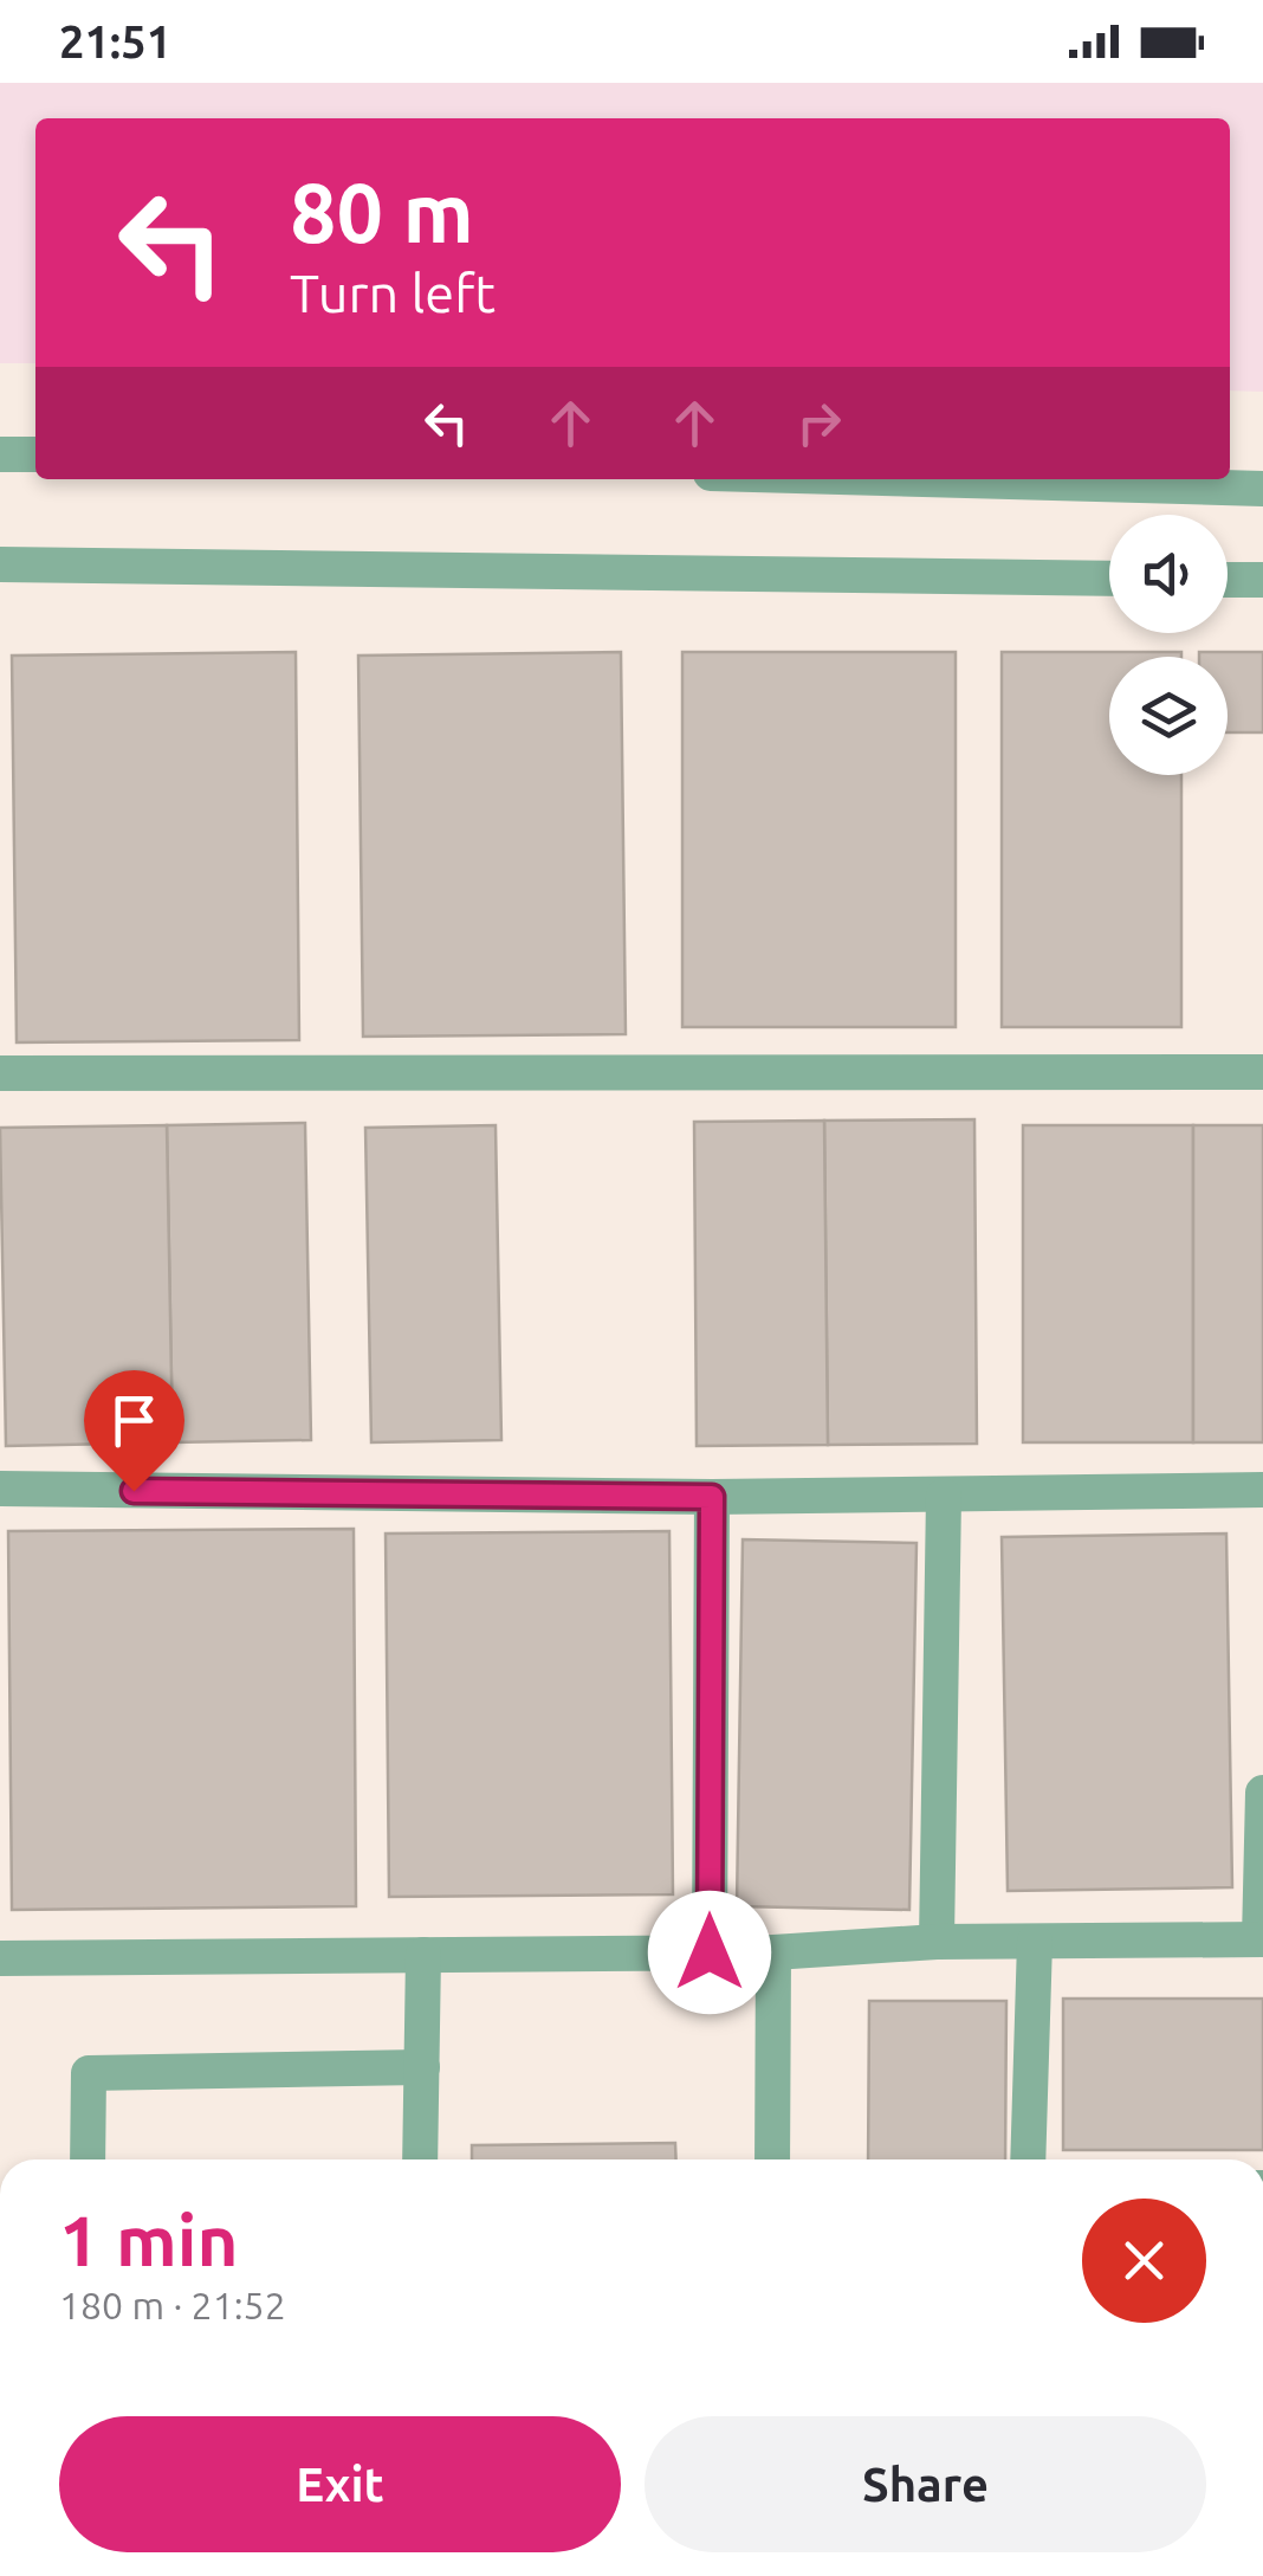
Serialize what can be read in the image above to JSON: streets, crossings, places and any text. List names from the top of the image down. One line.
{"page":{"status":"21:51","turn":["80 m","Turn left"],"heading":["1 min","180 m · 21:52"],"buttons":["Exit","Share"]}}
